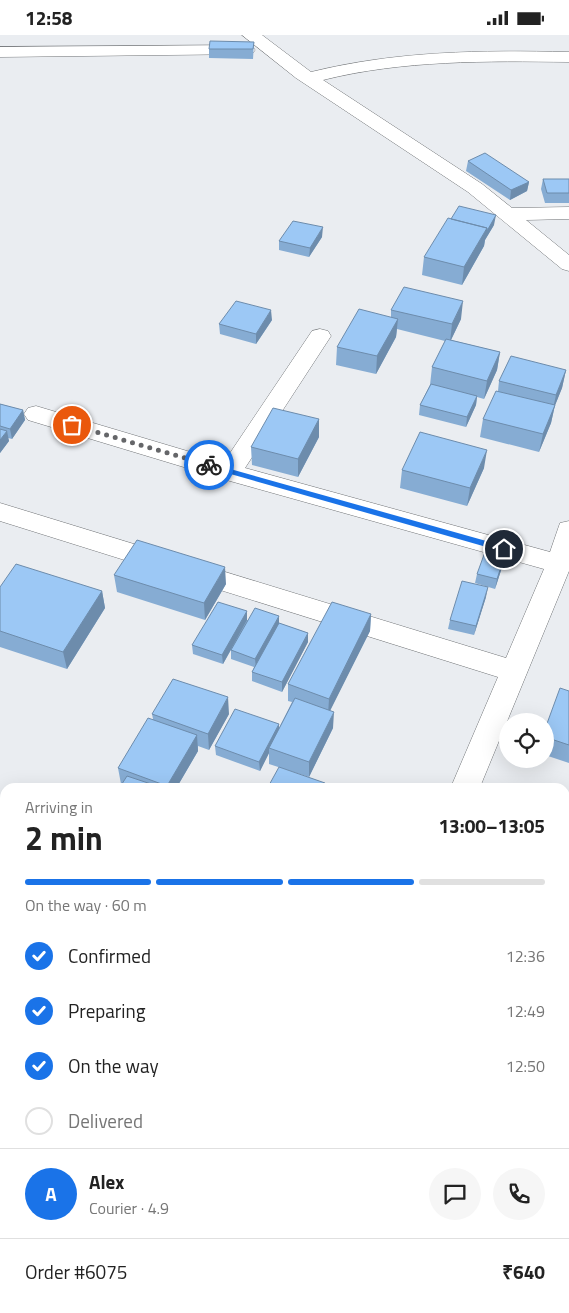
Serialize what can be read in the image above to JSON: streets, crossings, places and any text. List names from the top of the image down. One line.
{"page":{"status":"12:58","heading":["2 min","Arriving in","13:00–13:05"],"panel":["Alex","Courier · 4.9","Order #6075","₹640"],"bar":"On the way · 60 m","list":[["Confirmed","12:36"],["Preparing","12:49"],["On the way","12:50"],"Delivered"],"round":"A"}}
